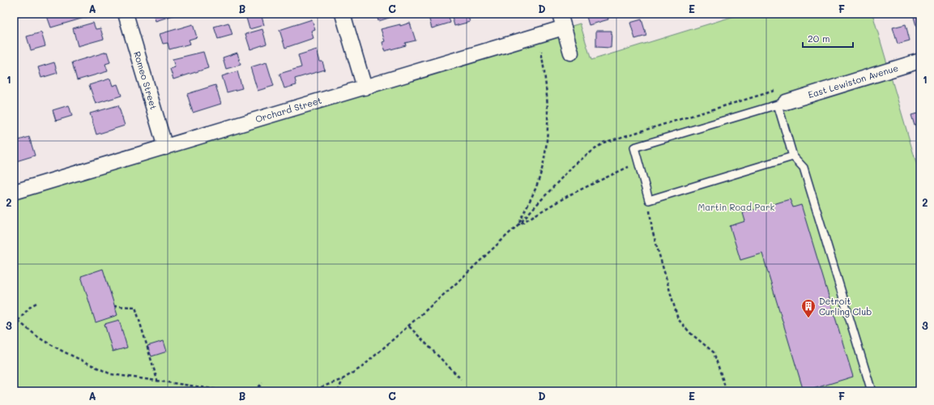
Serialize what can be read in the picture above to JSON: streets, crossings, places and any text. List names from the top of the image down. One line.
{"streets":{"street":["Romeo Street","East Lewiston Avenue","Orchard Street"]},"crossings":[["Romeo Street","Orchard Street"]],"parks":["Martin Road Park"],"places":{"building":["Detroit Curling Club"]},"scale_bar":"20 m","grid":{"columns":["A","B","C","D","E","F"],"rows":["1","2","3"]}}
